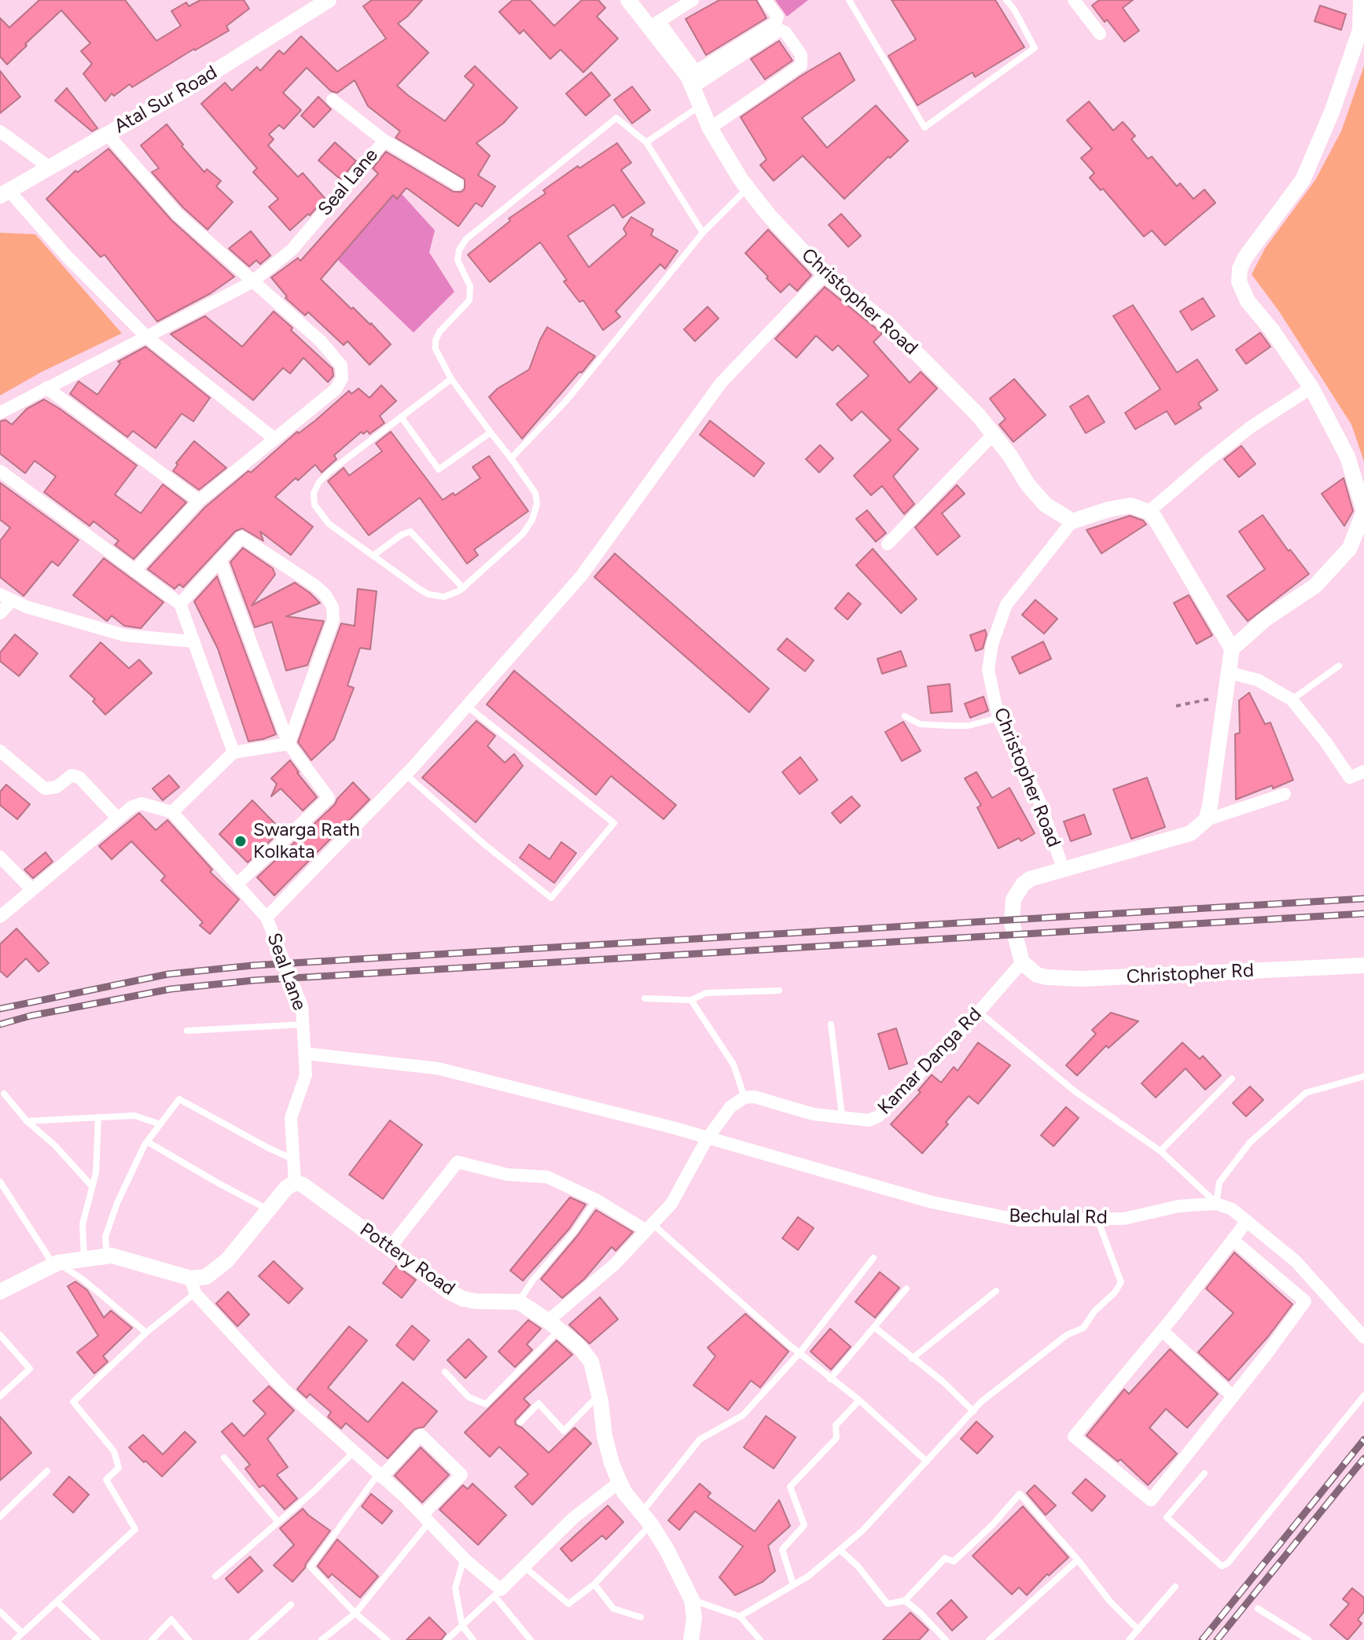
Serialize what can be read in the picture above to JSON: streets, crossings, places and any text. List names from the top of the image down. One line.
{"streets":{"street":["Atal Sur Road","Seal Lane","Christopher Road","Christopher Rd","Kamar Danga Rd","Bechulal Rd","Pottery Road"]},"crossings":[["Seal Lane","Bechulal Rd"],["Seal Lane","Pottery Road"],["Christopher Road","Christopher Rd"],["Christopher Road","Kamar Danga Rd"],["Christopher Rd","Kamar Danga Rd"]],"places":["Swarga Rath Kolkata"]}
